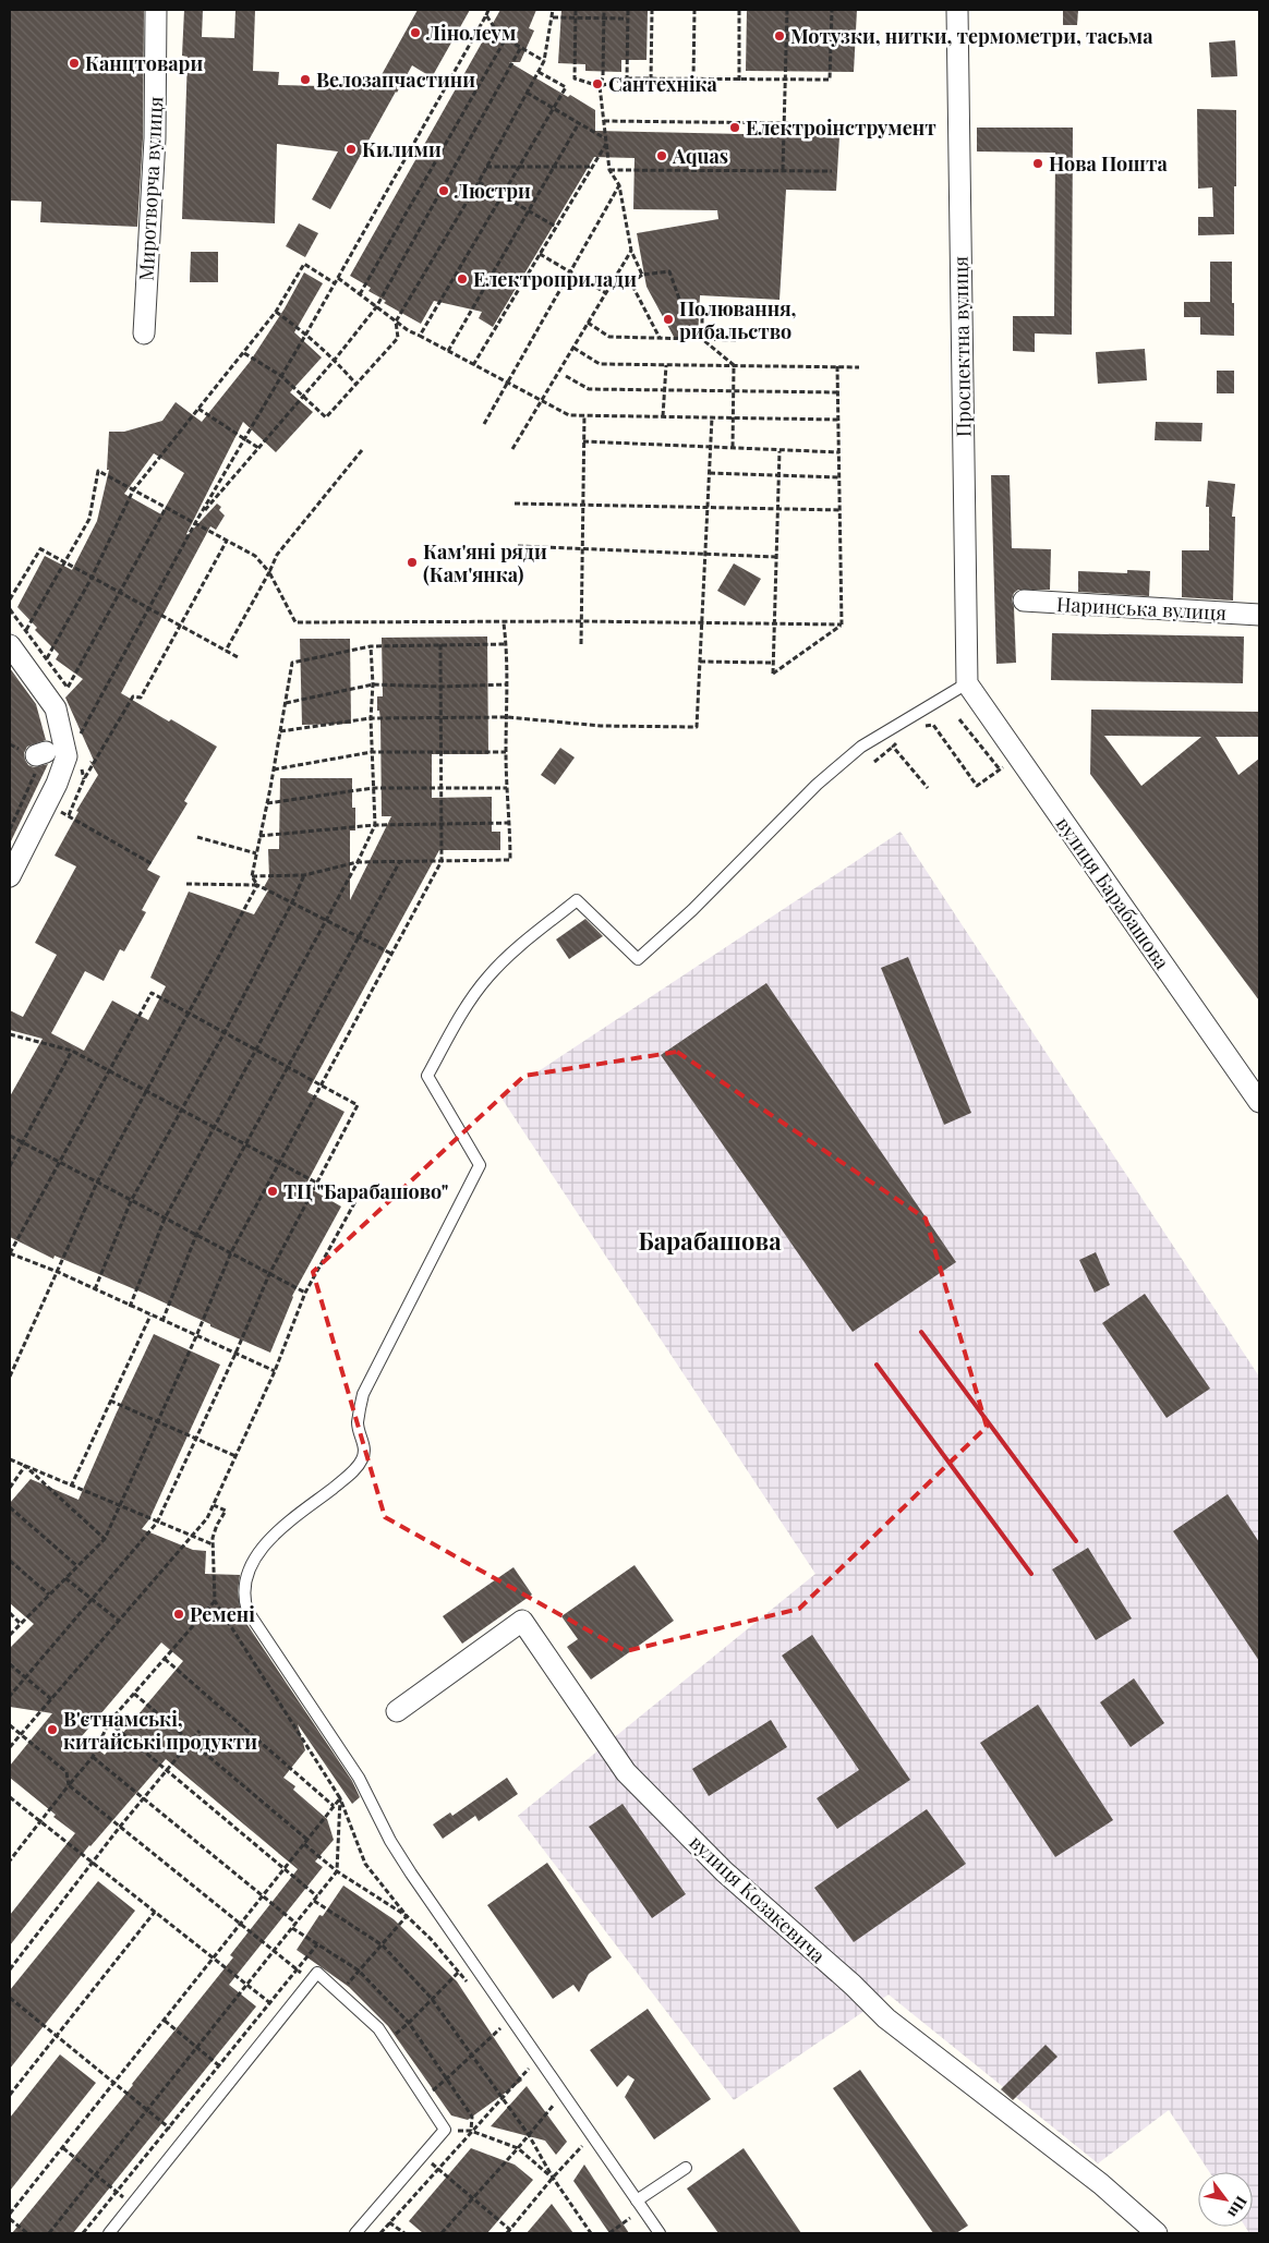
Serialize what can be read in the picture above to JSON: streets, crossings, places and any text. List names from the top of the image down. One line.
{"streets":{"street":["Миротворча вулиця","Проспектна вулиця","Наринська вулиця","вулиця Барабашова","вулиця Козакевича"]},"crossings":[["Проспектна вулиця","вулиця Барабашова"]],"districts":["Барабашова"],"places":["Лінолеум","Мотузки, нитки, термометри, тасьма","Канцтовари","Велозапчастини","Сантехніка","Електроінструмент","Килими","Aquas","Нова Пошта","Люстри","Електроприлади","Полювання, рибальство","Кам'яні ряди (Кам'янка)","ТЦ \"Барабашово\"","Ремені","В'єтнамські, китайські продукти"],"north":"bottom right"}
